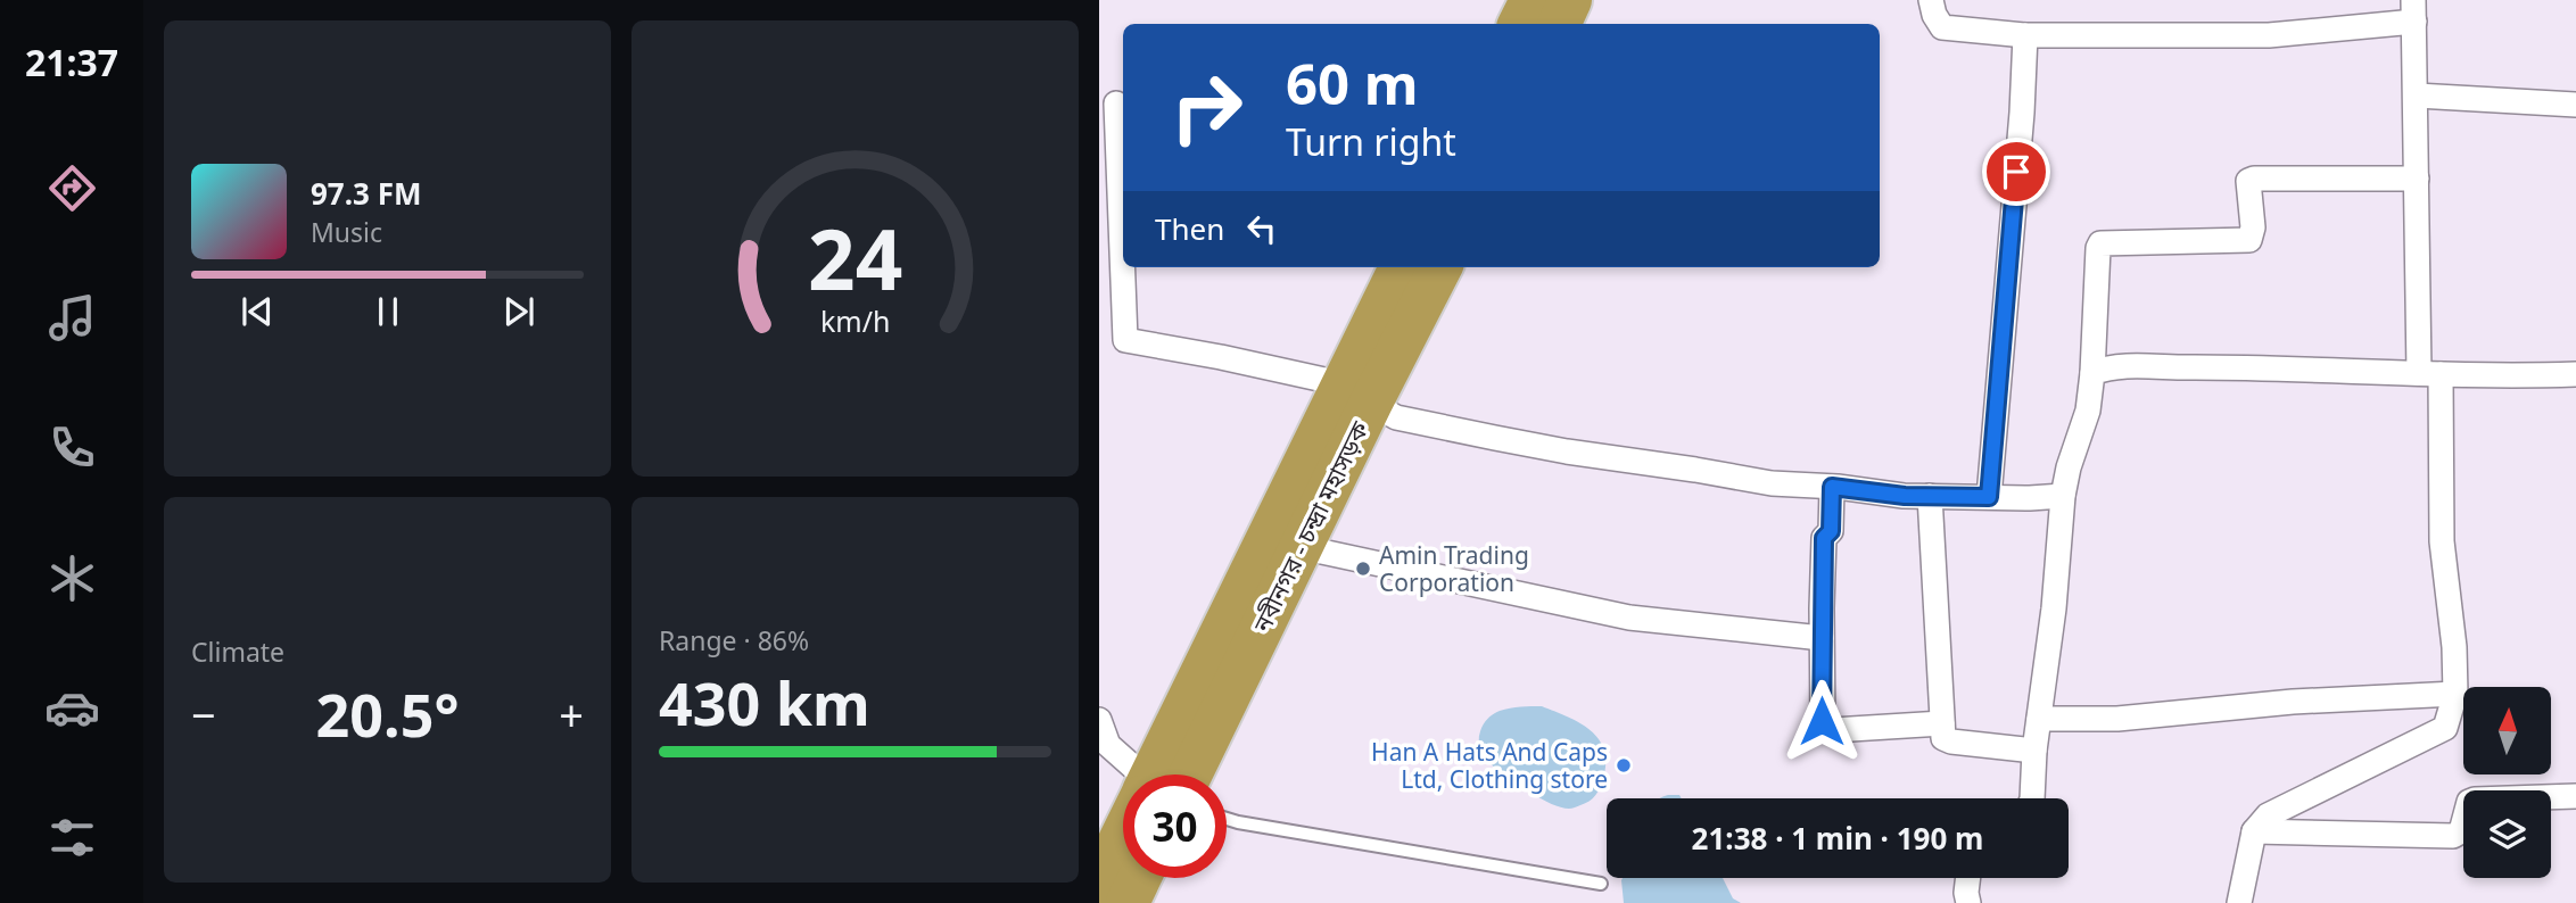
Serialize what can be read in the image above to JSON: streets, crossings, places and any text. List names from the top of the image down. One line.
{"streets":{"highway":["নবীনগর - চন্দ্রা মহাসড়ক"]},"places":["Amin Trading Corporation","Han A Hats And Caps Ltd, Clothing store"],"north":"top","page":{"tabs":"21:37","turn":["60 m","Turn right"],"song":["97.3 FM","Music"],"then":"Then","tile":["Climate",["Range · 86%","430 km"]],"heat":["−","20.5°","+"],"limit":"30","trip":"21:38 · 1 min · 190 m","gauge":["24","km/h"]}}
